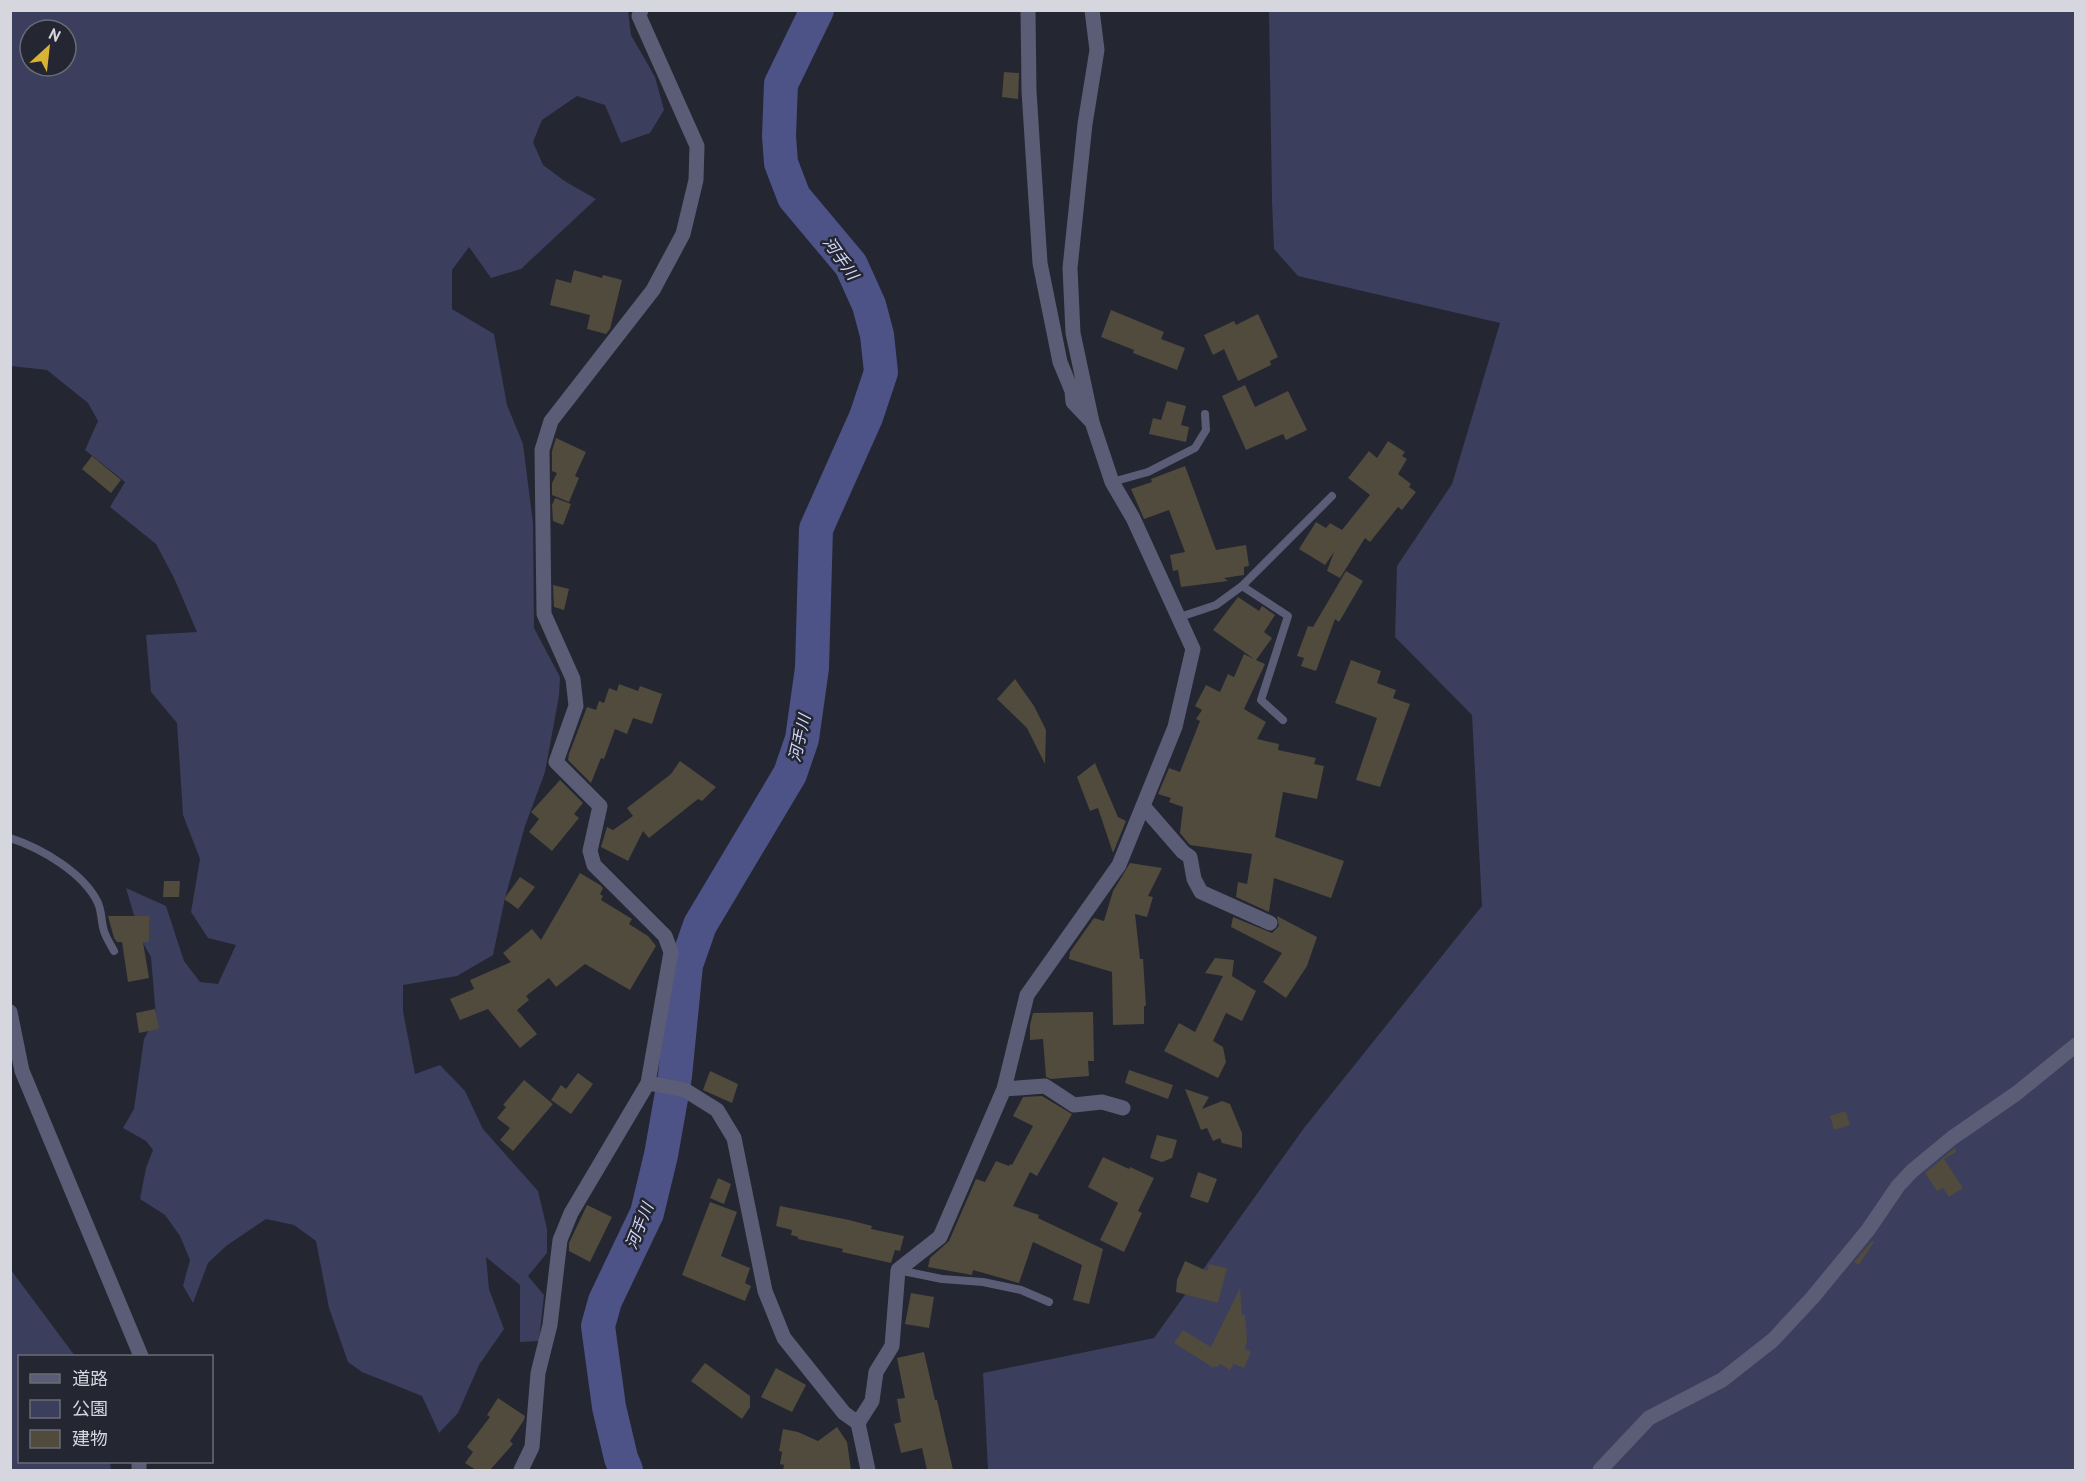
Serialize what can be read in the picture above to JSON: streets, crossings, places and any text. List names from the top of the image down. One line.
{"water":["河手川"],"legend":["道路","公園","建物"],"north":"top right"}
